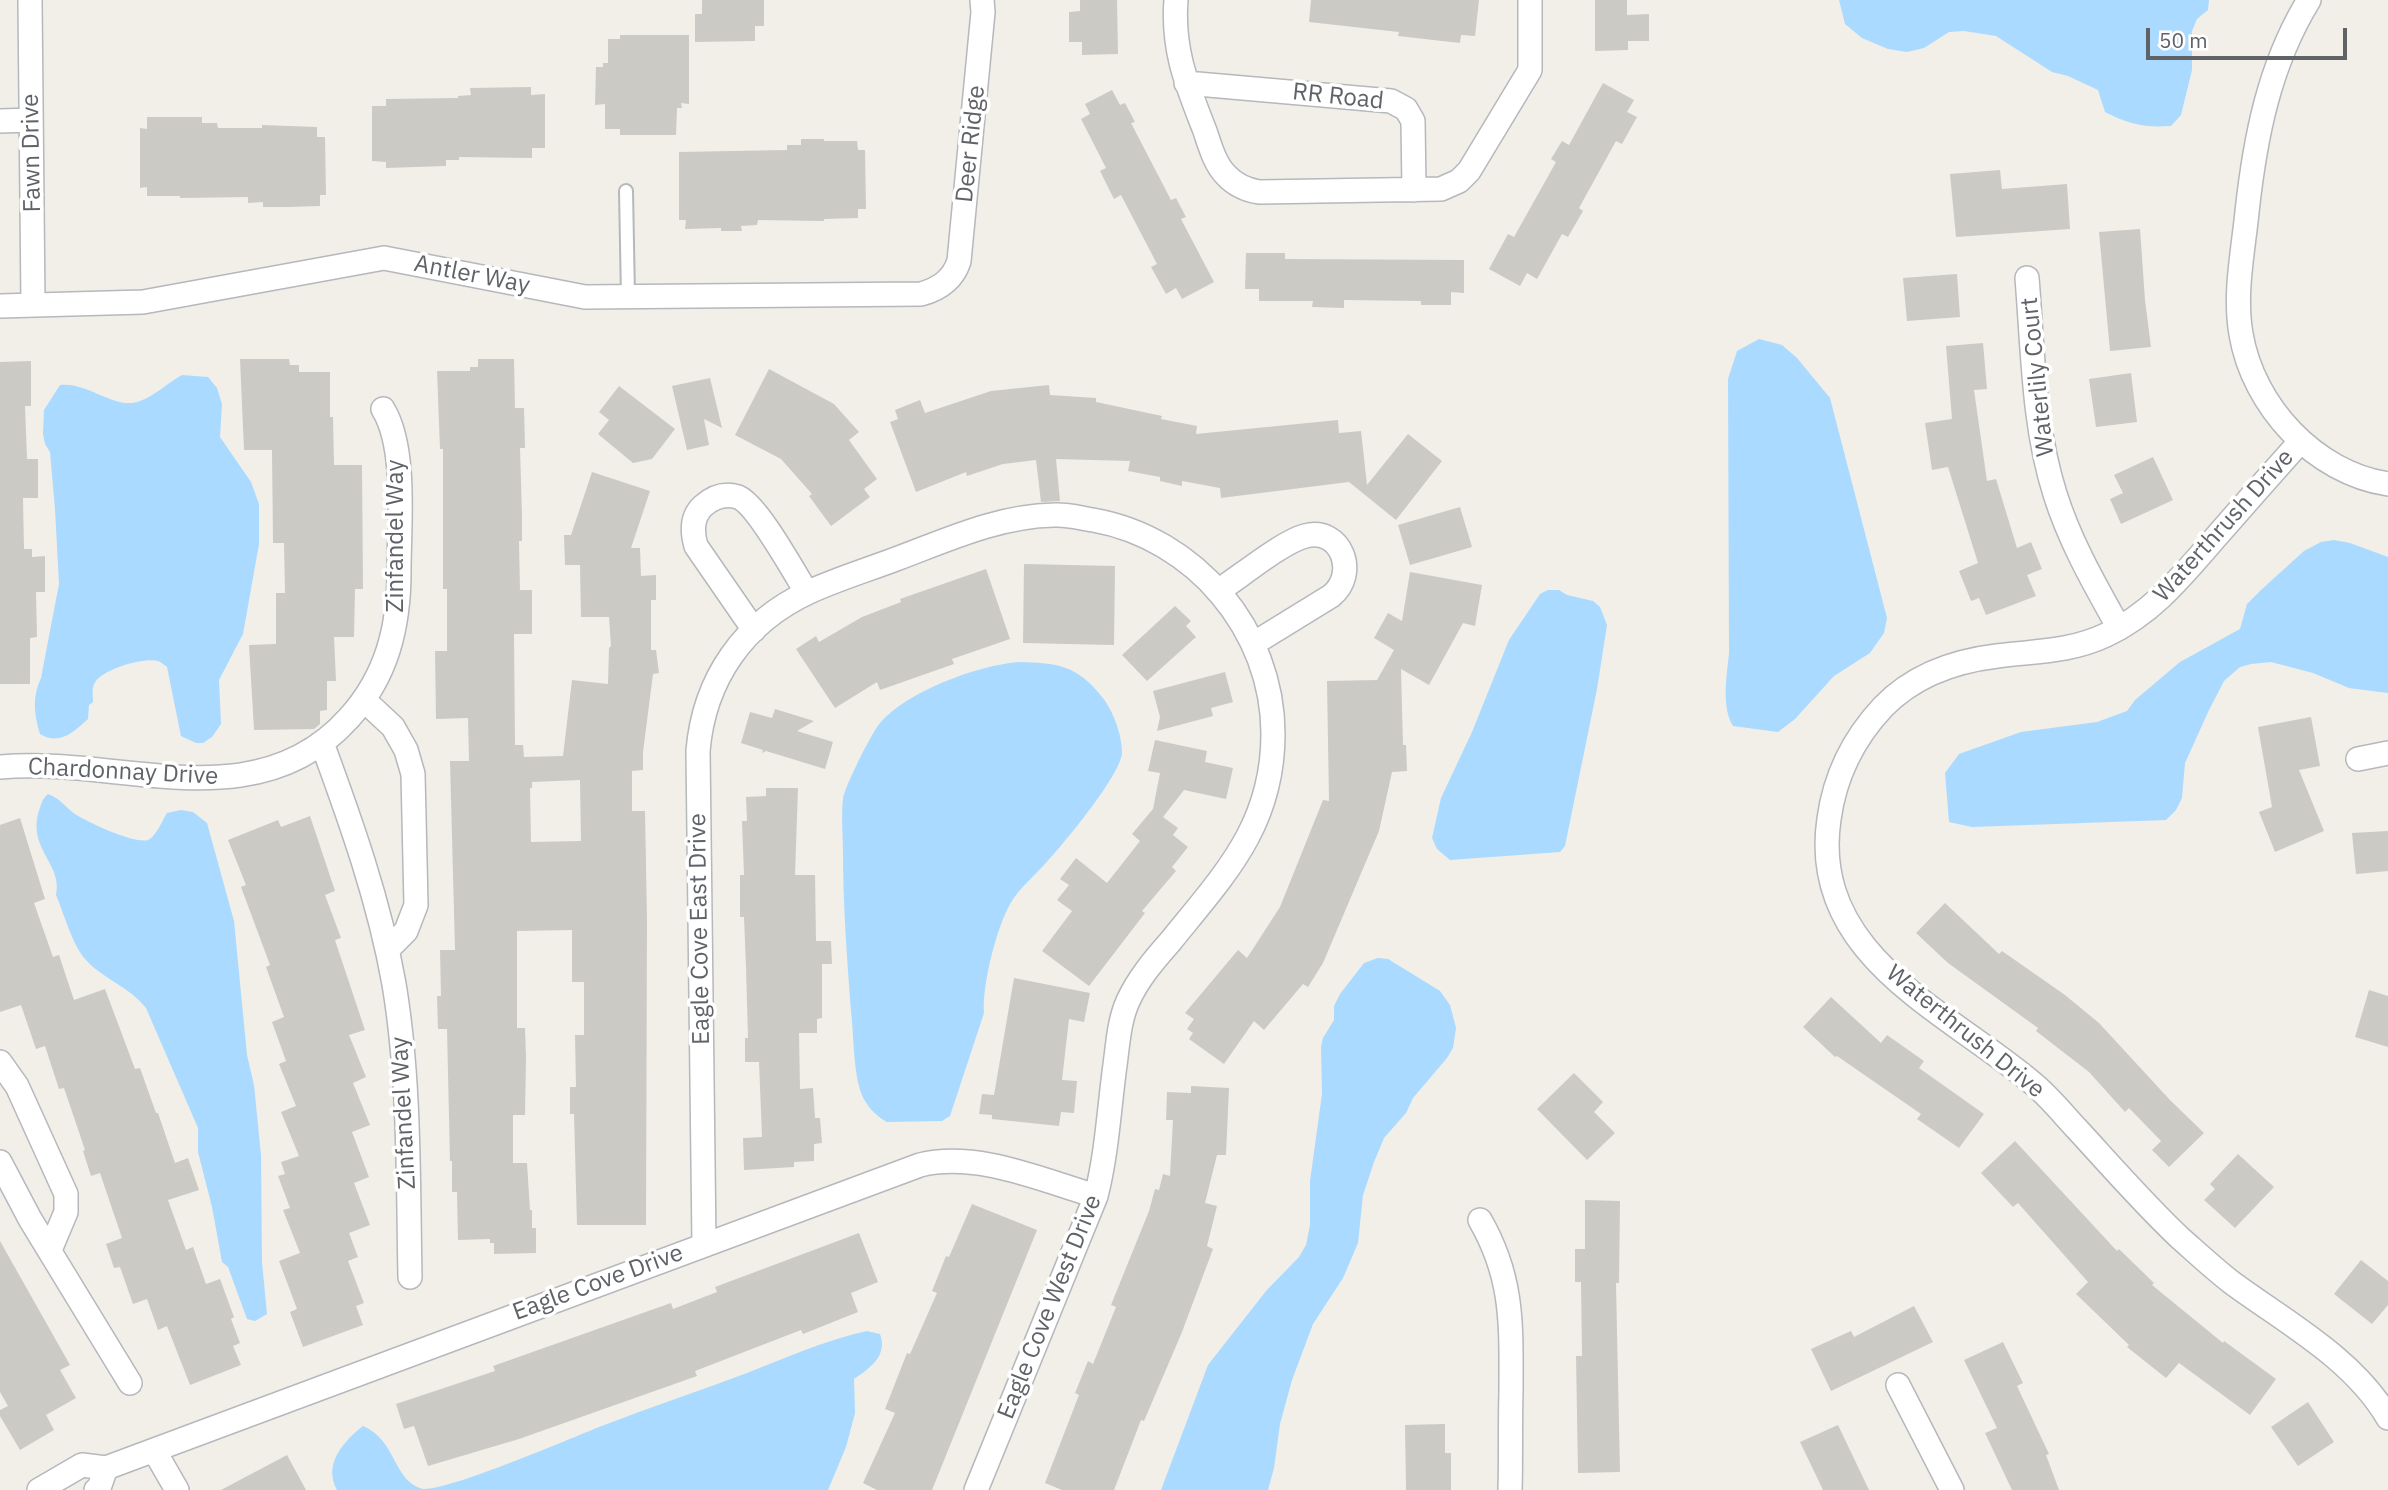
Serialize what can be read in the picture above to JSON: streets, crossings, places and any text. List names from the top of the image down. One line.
{"streets":{"street":["RR Road","Deer Ridge","Fawn Drive","Antler Way","Waterlily Court","Waterthrush Drive","Zinfandel Way","Chardonnay Drive","Eagle Cove East Drive","Eagle Cove Drive","Eagle Cove West Drive"]},"crossings":[["Deer Ridge","Antler Way"],["Fawn Drive","Antler Way"],["Waterlily Court","Waterthrush Drive"],["Zinfandel Way","Chardonnay Drive"],["Eagle Cove East Drive","Eagle Cove Drive"],["Eagle Cove East Drive","Eagle Cove West Drive"],["Eagle Cove Drive","Eagle Cove West Drive"]],"scale_bar":"50 m"}
